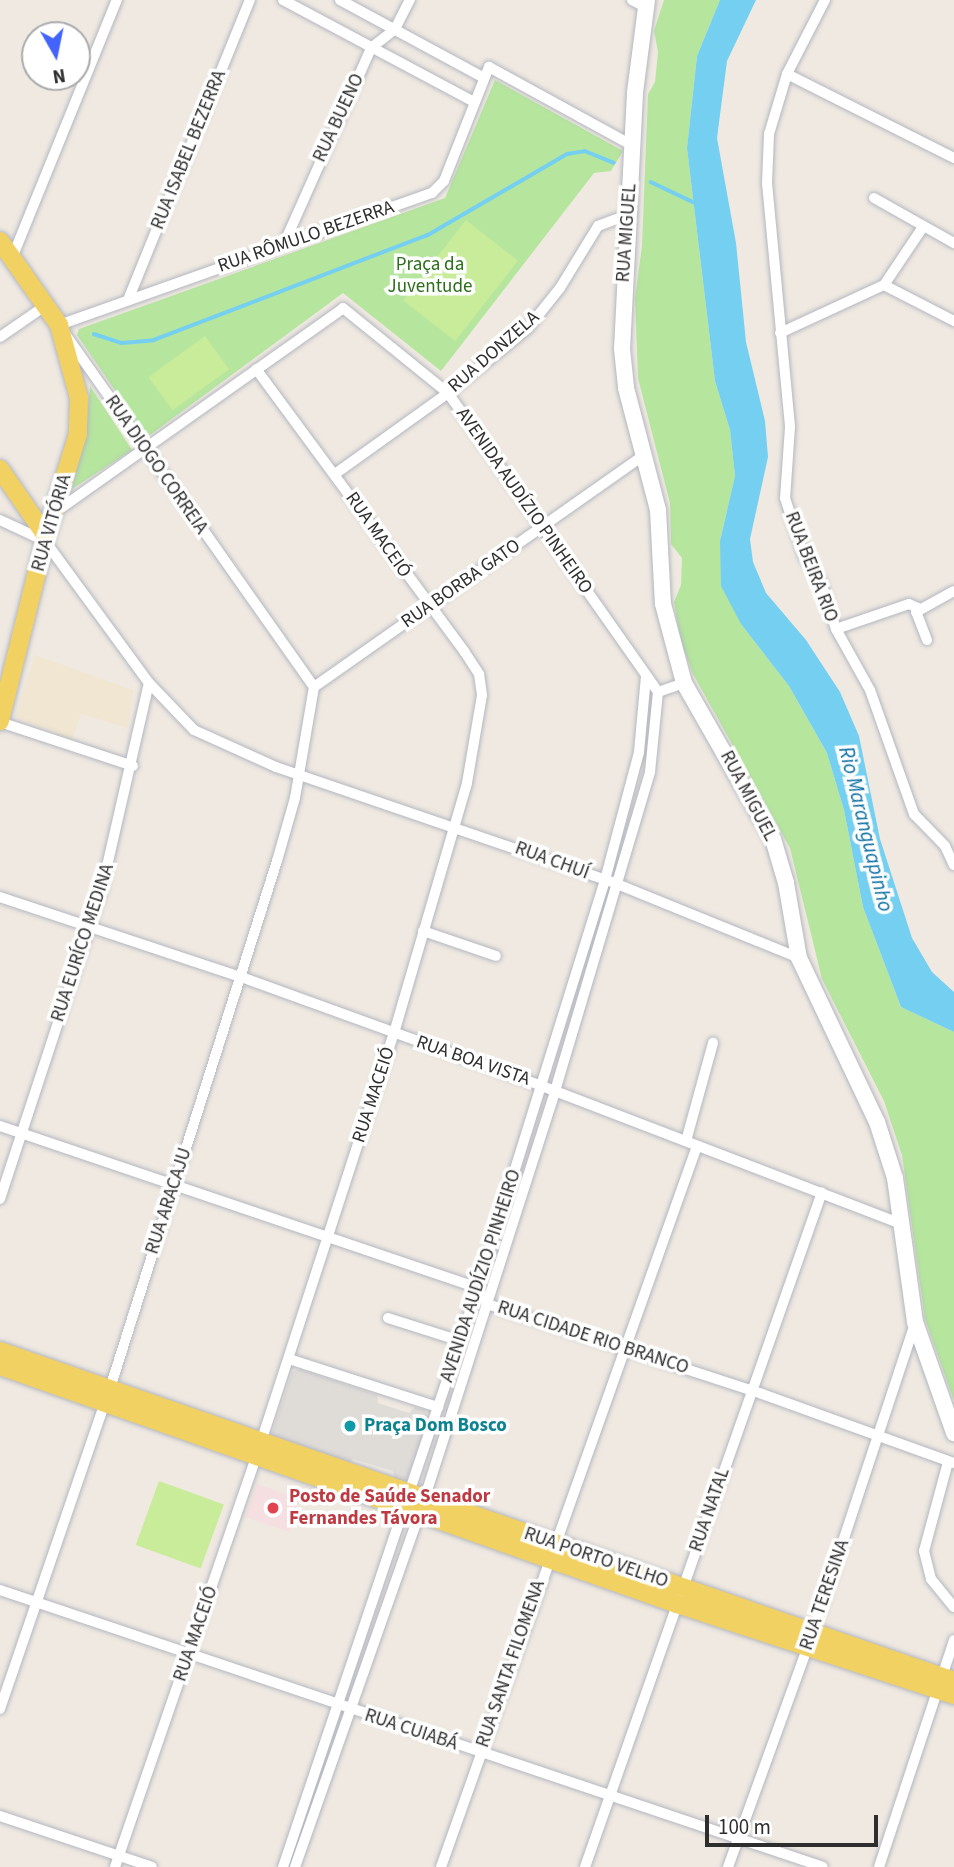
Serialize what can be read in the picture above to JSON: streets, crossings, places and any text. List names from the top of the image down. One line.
{"streets":{"main road":["RUA MIGUEL","RUA DIOGO CORREIA","RUA VITÓRIA","RUA PORTO VELHO"],"street":["RUA BUENO","RUA ISABEL BEZERRA","RUA RÔMULO BEZERRA","RUA DONZELA","AVENIDA AUDÍZIO PINHEIRO","RUA MACEIÓ","RUA BEIRA RIO","RUA BORBA GATO","RUA CHUÍ","RUA EURÍCO MEDINA","RUA BOA VISTA","RUA ARACAJU","RUA CIDADE RIO BRANCO","RUA NATAL","RUA TERESINA","RUA SANTA FILOMENA","RUA CUIABÁ"]},"crossings":[["RUA BUENO","RUA RÔMULO BEZERRA"],["RUA ISABEL BEZERRA","RUA RÔMULO BEZERRA"],["RUA MIGUEL","RUA DONZELA"],["RUA MIGUEL","RUA BORBA GATO"],["RUA MIGUEL","RUA CHUÍ"],["RUA MIGUEL","RUA BOA VISTA"],["RUA MIGUEL","RUA TERESINA"],["RUA RÔMULO BEZERRA","RUA DIOGO CORREIA"],["RUA RÔMULO BEZERRA","RUA VITÓRIA"],["RUA DONZELA","AVENIDA AUDÍZIO PINHEIRO"],["RUA DONZELA","RUA MACEIÓ"],["RUA DIOGO CORREIA","RUA VITÓRIA"],["RUA DIOGO CORREIA","RUA BORBA GATO"],["RUA DIOGO CORREIA","RUA ARACAJU"],["AVENIDA AUDÍZIO PINHEIRO","RUA MACEIÓ"],["AVENIDA AUDÍZIO PINHEIRO","RUA BORBA GATO"],["AVENIDA AUDÍZIO PINHEIRO","RUA CHUÍ"],["AVENIDA AUDÍZIO PINHEIRO","RUA BOA VISTA"],["AVENIDA AUDÍZIO PINHEIRO","RUA CIDADE RIO BRANCO"],["AVENIDA AUDÍZIO PINHEIRO","RUA PORTO VELHO"],["AVENIDA AUDÍZIO PINHEIRO","RUA CUIABÁ"],["RUA VITÓRIA","RUA CHUÍ"],["RUA MACEIÓ","RUA BORBA GATO"],["RUA MACEIÓ","RUA CHUÍ"],["RUA MACEIÓ","RUA BOA VISTA"],["RUA MACEIÓ","RUA CIDADE RIO BRANCO"],["RUA MACEIÓ","RUA PORTO VELHO"],["RUA MACEIÓ","RUA CUIABÁ"],["RUA BORBA GATO","RUA ARACAJU"],["RUA CHUÍ","RUA EURÍCO MEDINA"],["RUA CHUÍ","RUA ARACAJU"],["RUA EURÍCO MEDINA","RUA BOA VISTA"],["RUA EURÍCO MEDINA","RUA CIDADE RIO BRANCO"],["RUA BOA VISTA","RUA ARACAJU"],["RUA BOA VISTA","RUA NATAL"],["RUA BOA VISTA","RUA SANTA FILOMENA"],["RUA ARACAJU","RUA CIDADE RIO BRANCO"],["RUA ARACAJU","RUA PORTO VELHO"],["RUA ARACAJU","RUA CUIABÁ"],["RUA CIDADE RIO BRANCO","RUA NATAL"],["RUA CIDADE RIO BRANCO","RUA TERESINA"],["RUA CIDADE RIO BRANCO","RUA SANTA FILOMENA"],["RUA NATAL","RUA PORTO VELHO"],["RUA NATAL","RUA CUIABÁ"],["RUA PORTO VELHO","RUA TERESINA"],["RUA PORTO VELHO","RUA SANTA FILOMENA"],["RUA TERESINA","RUA CUIABÁ"],["RUA SANTA FILOMENA","RUA CUIABÁ"]],"water":["Rio Maranguapinho"],"parks":["Praça da Juventude"],"places":["Praça Dom Bosco","Posto de Saúde Senador Fernandes Távora"],"scale_bar":"100 m","north":"bottom"}
